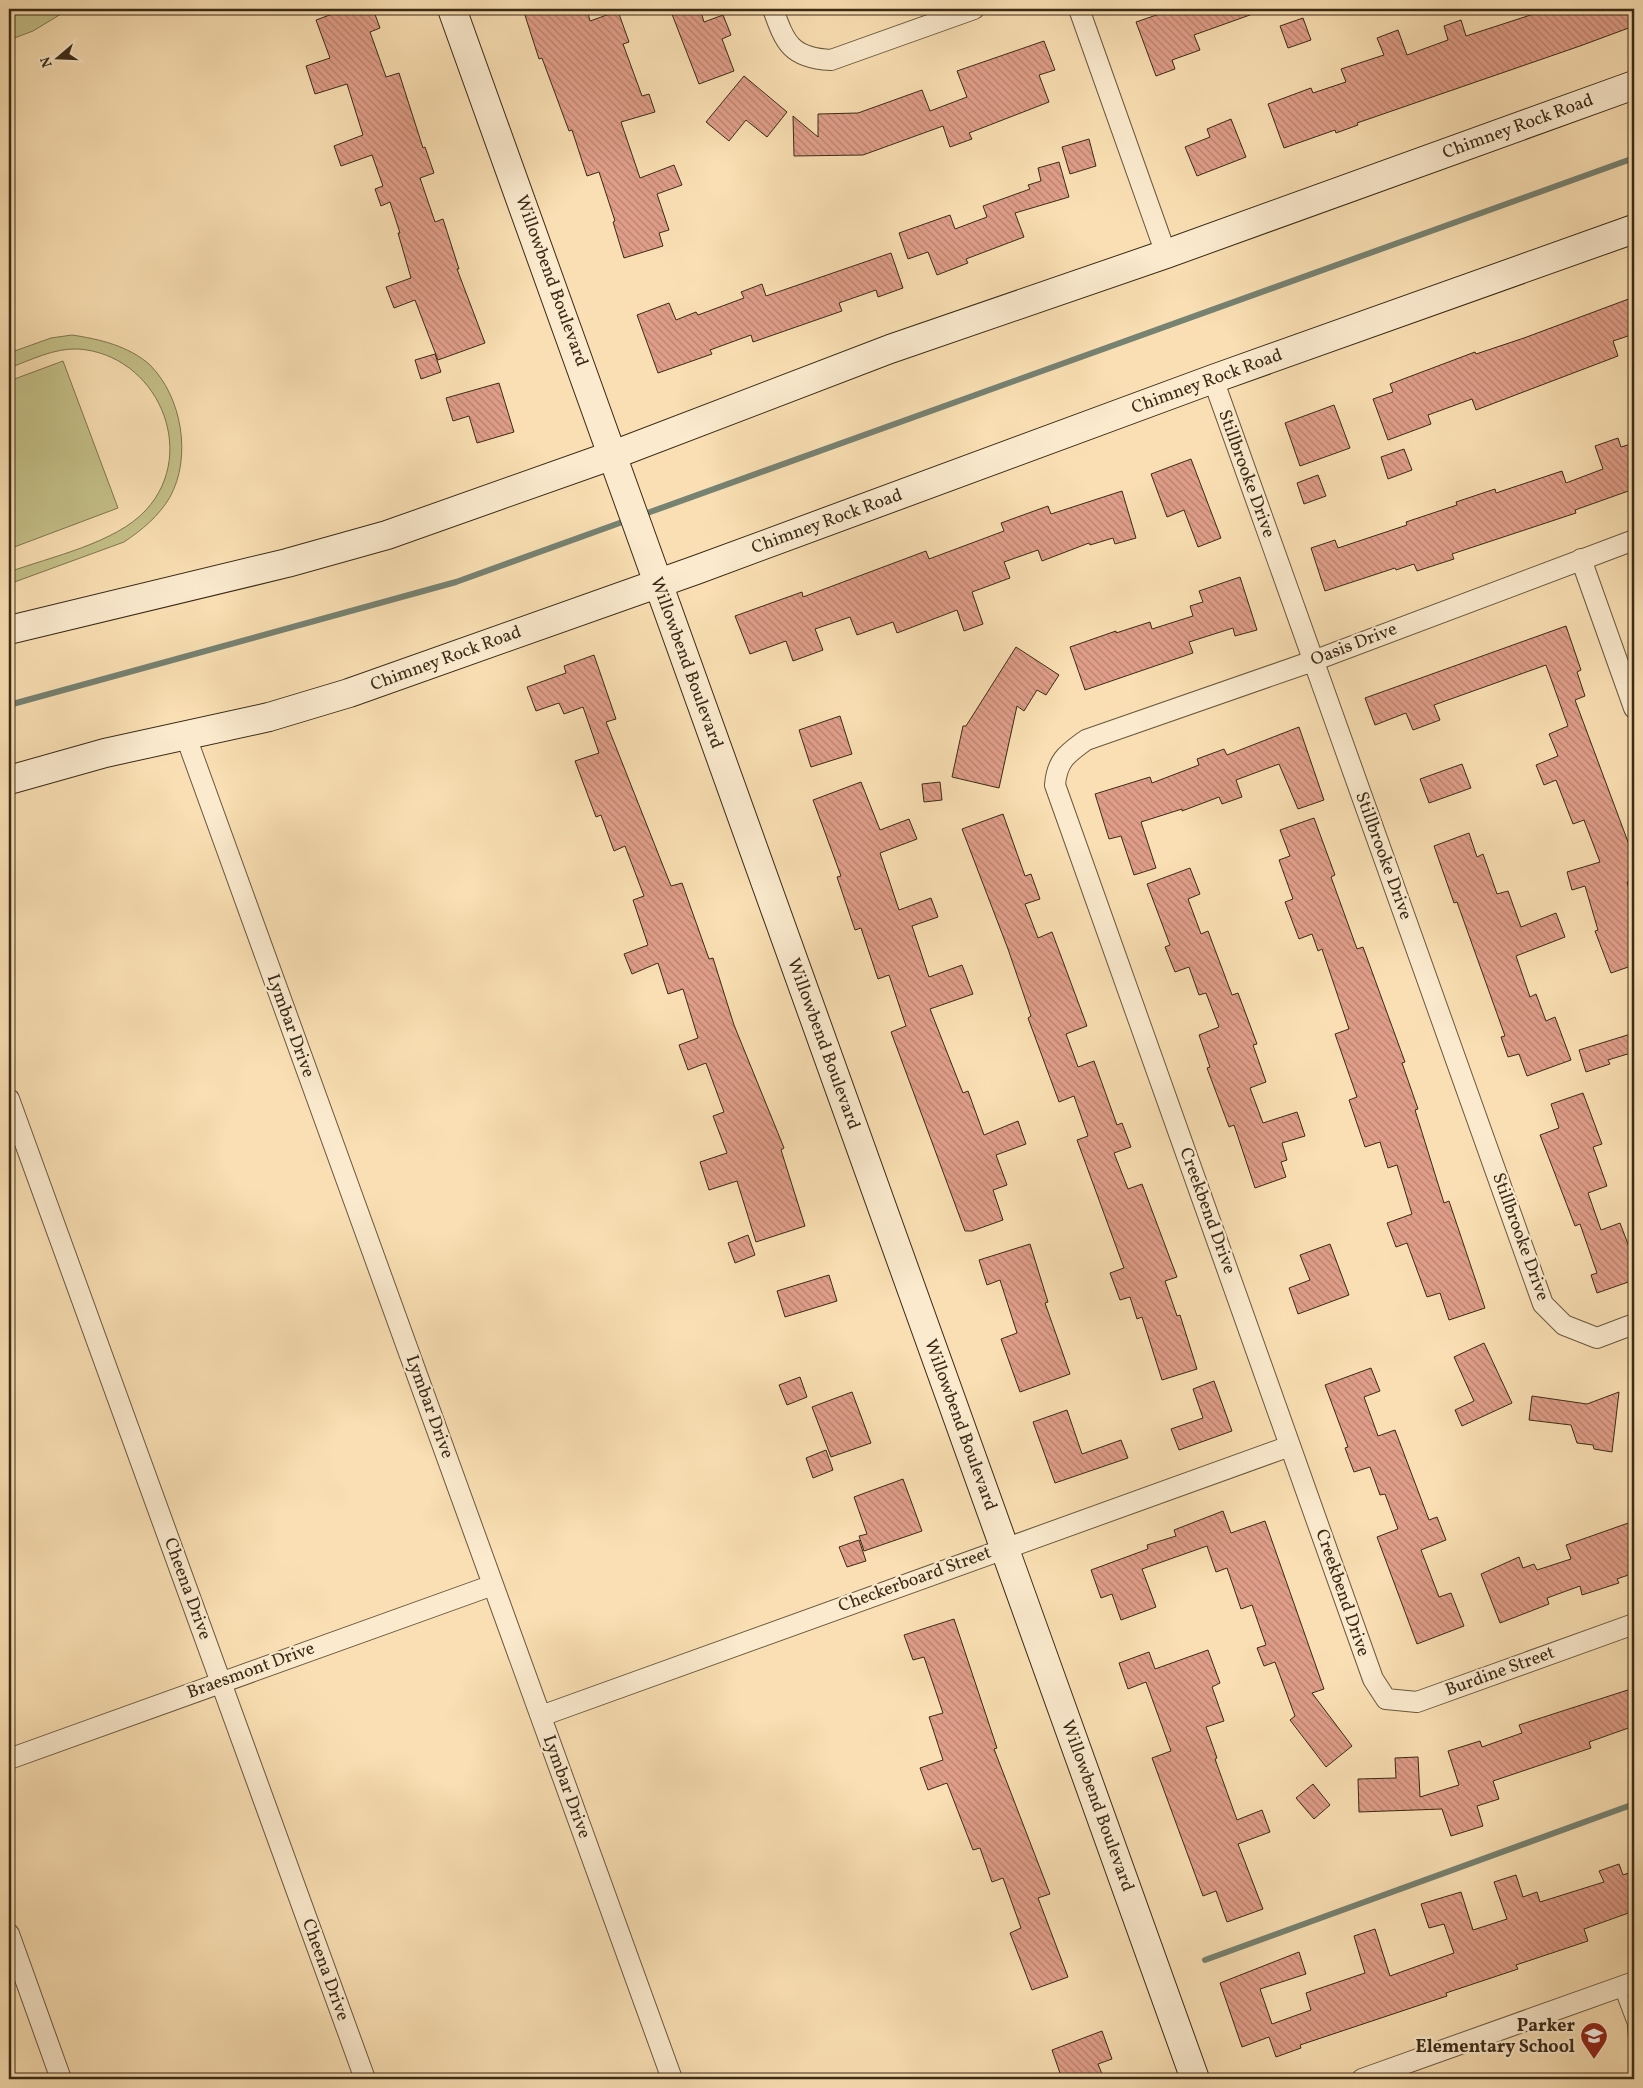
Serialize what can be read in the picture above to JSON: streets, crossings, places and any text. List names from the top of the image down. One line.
{"streets":{"main road":["Chimney Rock Road","Willowbend Boulevard"],"street":["Stillbrooke Drive","Oasis Drive","Lymbar Drive","Creekbend Drive","Checkerboard Street","Cheena Drive","Braesmont Drive","Burdine Street"]},"crossings":[["Chimney Rock Road","Willowbend Boulevard"],["Chimney Rock Road","Stillbrooke Drive"],["Chimney Rock Road","Lymbar Drive"],["Willowbend Boulevard","Checkerboard Street"],["Stillbrooke Drive","Oasis Drive"],["Oasis Drive","Creekbend Drive"],["Lymbar Drive","Checkerboard Street"],["Lymbar Drive","Braesmont Drive"],["Creekbend Drive","Checkerboard Street"],["Creekbend Drive","Burdine Street"],["Cheena Drive","Braesmont Drive"]],"places":{"school or university":["Parker Elementary School"]},"north":"left"}
